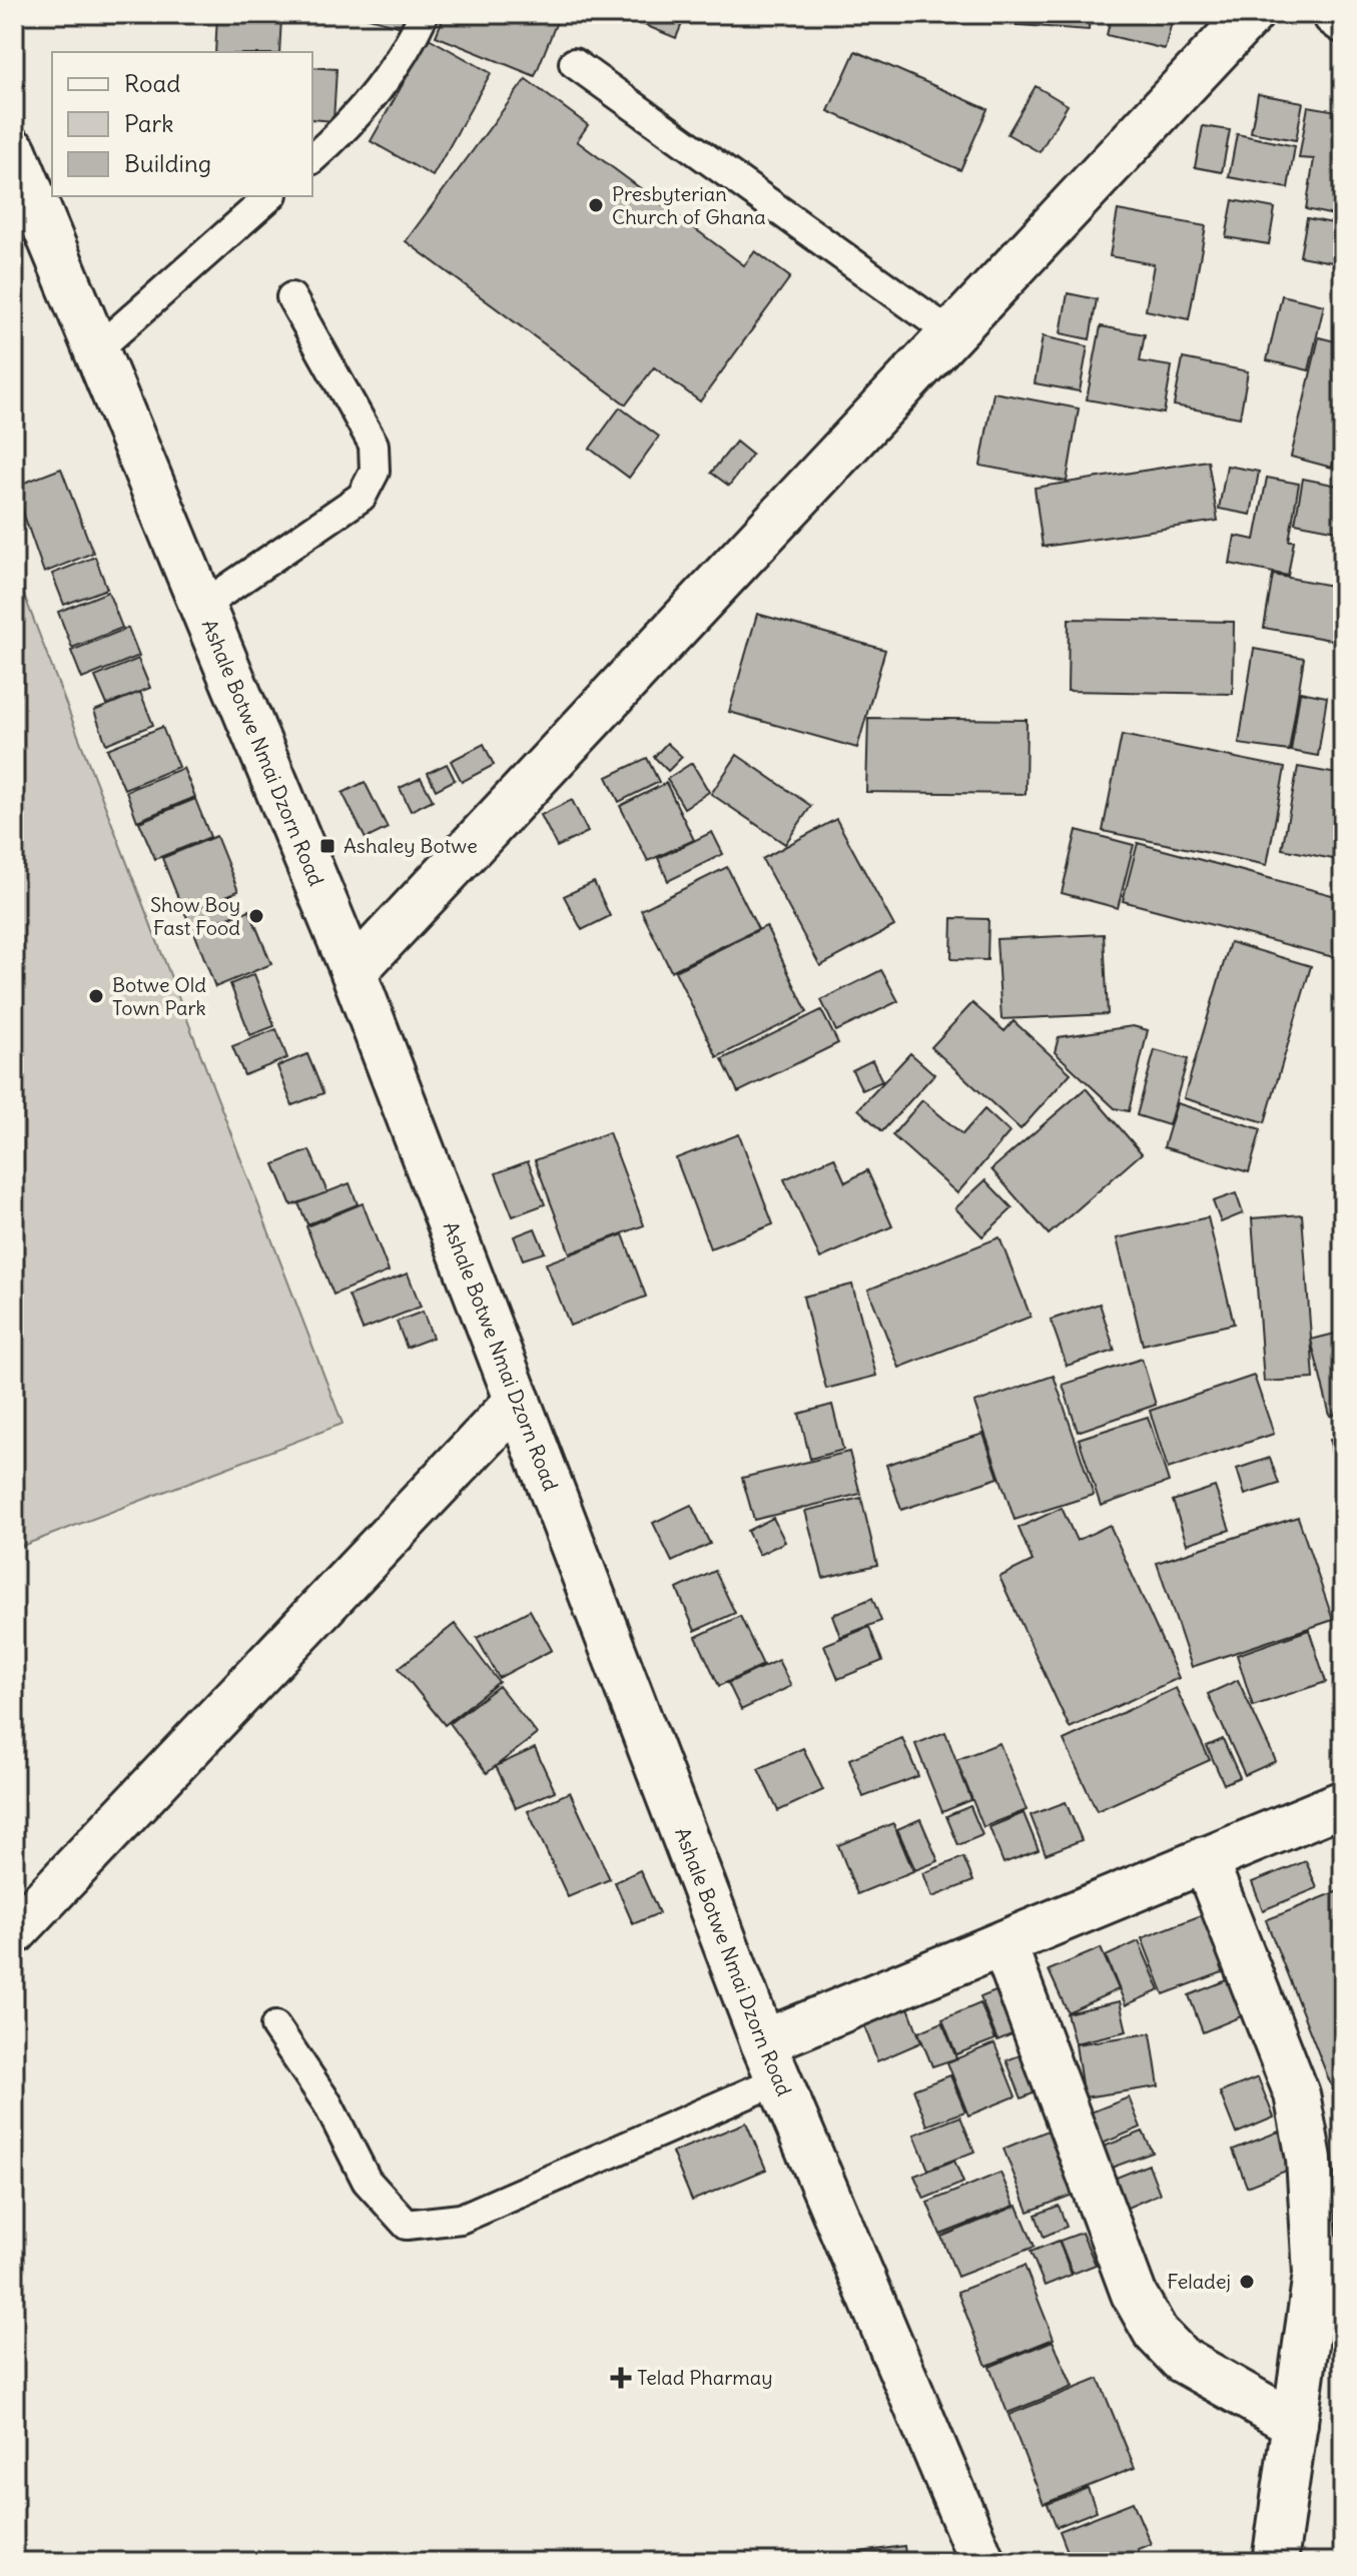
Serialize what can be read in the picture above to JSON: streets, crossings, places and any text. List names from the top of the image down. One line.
{"streets":{"street":["Ashale Botwe Nmai Dzorn Road"]},"places":{"other":["Presbyterian Church of Ghana","Show Boy Fast Food","Botwe Old Town Park","Feladej"],"transit":["Ashaley Botwe"],"health":["Telad Pharmay"]},"legend":["Road","Park","Building"]}
